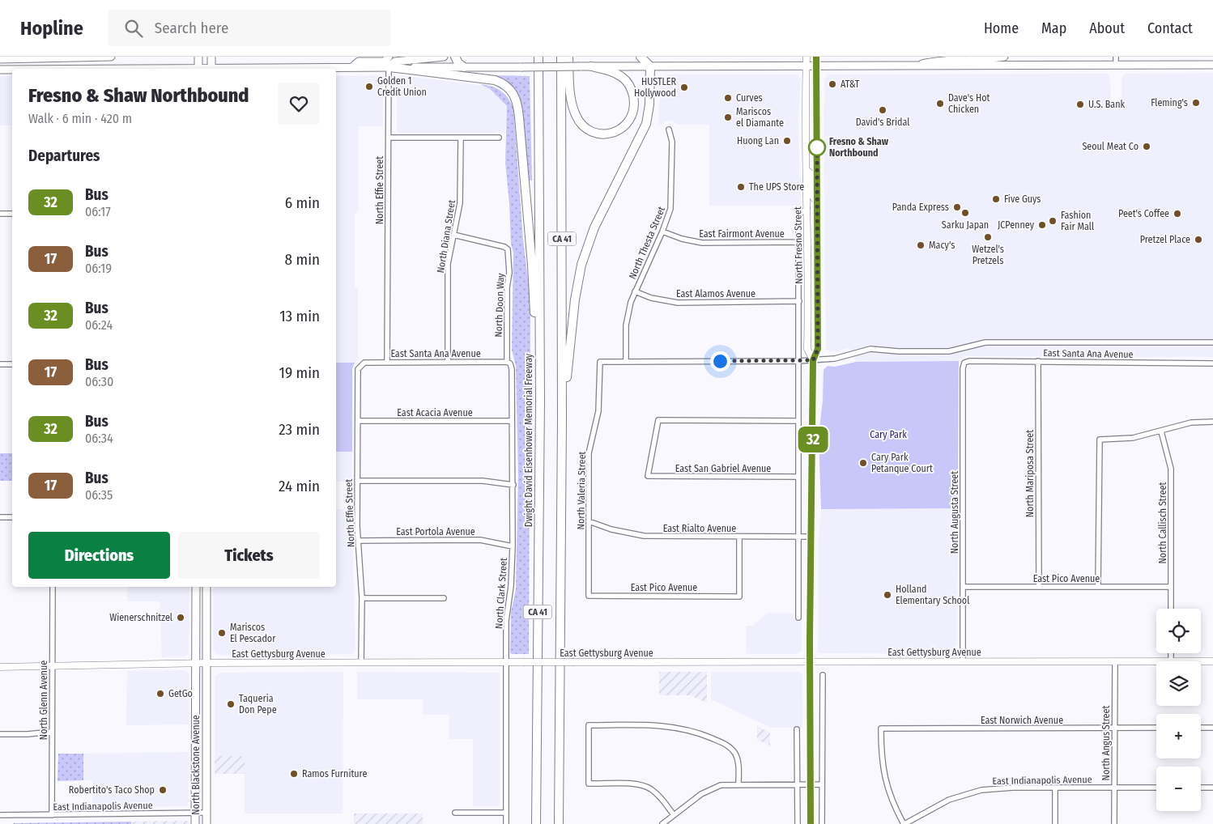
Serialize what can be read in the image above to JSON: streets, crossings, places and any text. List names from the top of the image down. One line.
{"streets":{"highway":["CA 41","Dwight David Eisenhower Memorial Freeway"],"main road":["North Blackstone Avenue"],"street":["North Effie Street","East Fairmont Avenue","North Diana Street","North Thesta Street","North Fresno Street","East Alamos Avenue","North Doon Way","East Santa Ana Avenue","East Acacia Avenue","East San Gabriel Avenue","North Mariposa Street","North Valeria Street","North Augusta Street","North Callisch Street","East Rialto Avenue","East Portola Avenue","East Pico Avenue","North Clark Street","East Gettysburg Avenue","North Glenn Avenue","East Norwich Avenue","North Angus Street","East Indianapolis Avenue"]},"crossings":[["North Effie Street","East Santa Ana Avenue"],["North Effie Street","East Acacia Avenue"],["North Effie Street","East Portola Avenue"],["North Effie Street","East Gettysburg Avenue"],["East Fairmont Avenue","North Thesta Street"],["North Diana Street","North Doon Way"],["North Diana Street","East Santa Ana Avenue"],["North Thesta Street","East Alamos Avenue"],["North Thesta Street","North Valeria Street"],["North Fresno Street","East Rialto Avenue"],["North Fresno Street","East Gettysburg Avenue"],["North Doon Way","East Santa Ana Avenue"],["North Doon Way","North Clark Street"],["East Santa Ana Avenue","North Mariposa Street"],["East Santa Ana Avenue","North Augusta Street"],["East Santa Ana Avenue","North Clark Street"],["East Acacia Avenue","North Clark Street"],["North Mariposa Street","East Pico Avenue"],["North Valeria Street","East Rialto Avenue"],["North Valeria Street","East Pico Avenue"],["North Augusta Street","East Pico Avenue"],["North Augusta Street","East Gettysburg Avenue"],["North Callisch Street","East Pico Avenue"],["East Rialto Avenue","East Pico Avenue"],["East Portola Avenue","North Clark Street"],["North Clark Street","East Gettysburg Avenue"],["East Gettysburg Avenue","North Glenn Avenue"],["East Gettysburg Avenue","North Angus Street"],["East Gettysburg Avenue","North Blackstone Avenue"],["North Glenn Avenue","East Indianapolis Avenue"],["East Norwich Avenue","North Angus Street"],["East Norwich Avenue","East Indianapolis Avenue"],["North Angus Street","East Indianapolis Avenue"],["North Blackstone Avenue","East Indianapolis Avenue"]],"parks":["Cary Park"],"places":["AT&T","Golden 1 Credit Union","HUSTLER Hollywood","Curves","Fleming's","Dave's Hot Chicken","U.S. Bank","David's Bridal","Mariscos el Diamante","Huong Lan","Seoul Meat Co","Fresno & Shaw Northbound","The UPS Store","Five Guys","Panda Express","Sarku Japan","Peet's Coffee","Fashion Fair Mall","JCPenney","Wetzel's Pretzels","Pretzel Place","Macy's","Cary Park Petanque Court","Holland Elementary School","Wienerschnitzel","Mariscos El Pescador","GetGo","Taqueria Don Pepe","Ramos Furniture","Robertito's Taco Shop"],"lines":["bus line 32"],"page":{"header":"Hopline","search":"Search here","nav":["Home","Map","About","Contact"],"on_map":"32","heading":[["Fresno & Shaw Northbound","Walk · 6 min · 420 m"],"Departures"],"list":[{"mark":"32","name":"Bus","note":"06:17","value":"6 min"},{"mark":"17","name":"Bus","note":"06:19","value":"8 min"},{"mark":"32","name":"Bus","note":"06:24","value":"13 min"},{"mark":"17","name":"Bus","note":"06:30","value":"19 min"},{"mark":"32","name":"Bus","note":"06:34","value":"23 min"},{"mark":"17","name":"Bus","note":"06:35","value":"24 min"}],"buttons":["Directions","Tickets"],"map_buttons":["+","−"]}}
